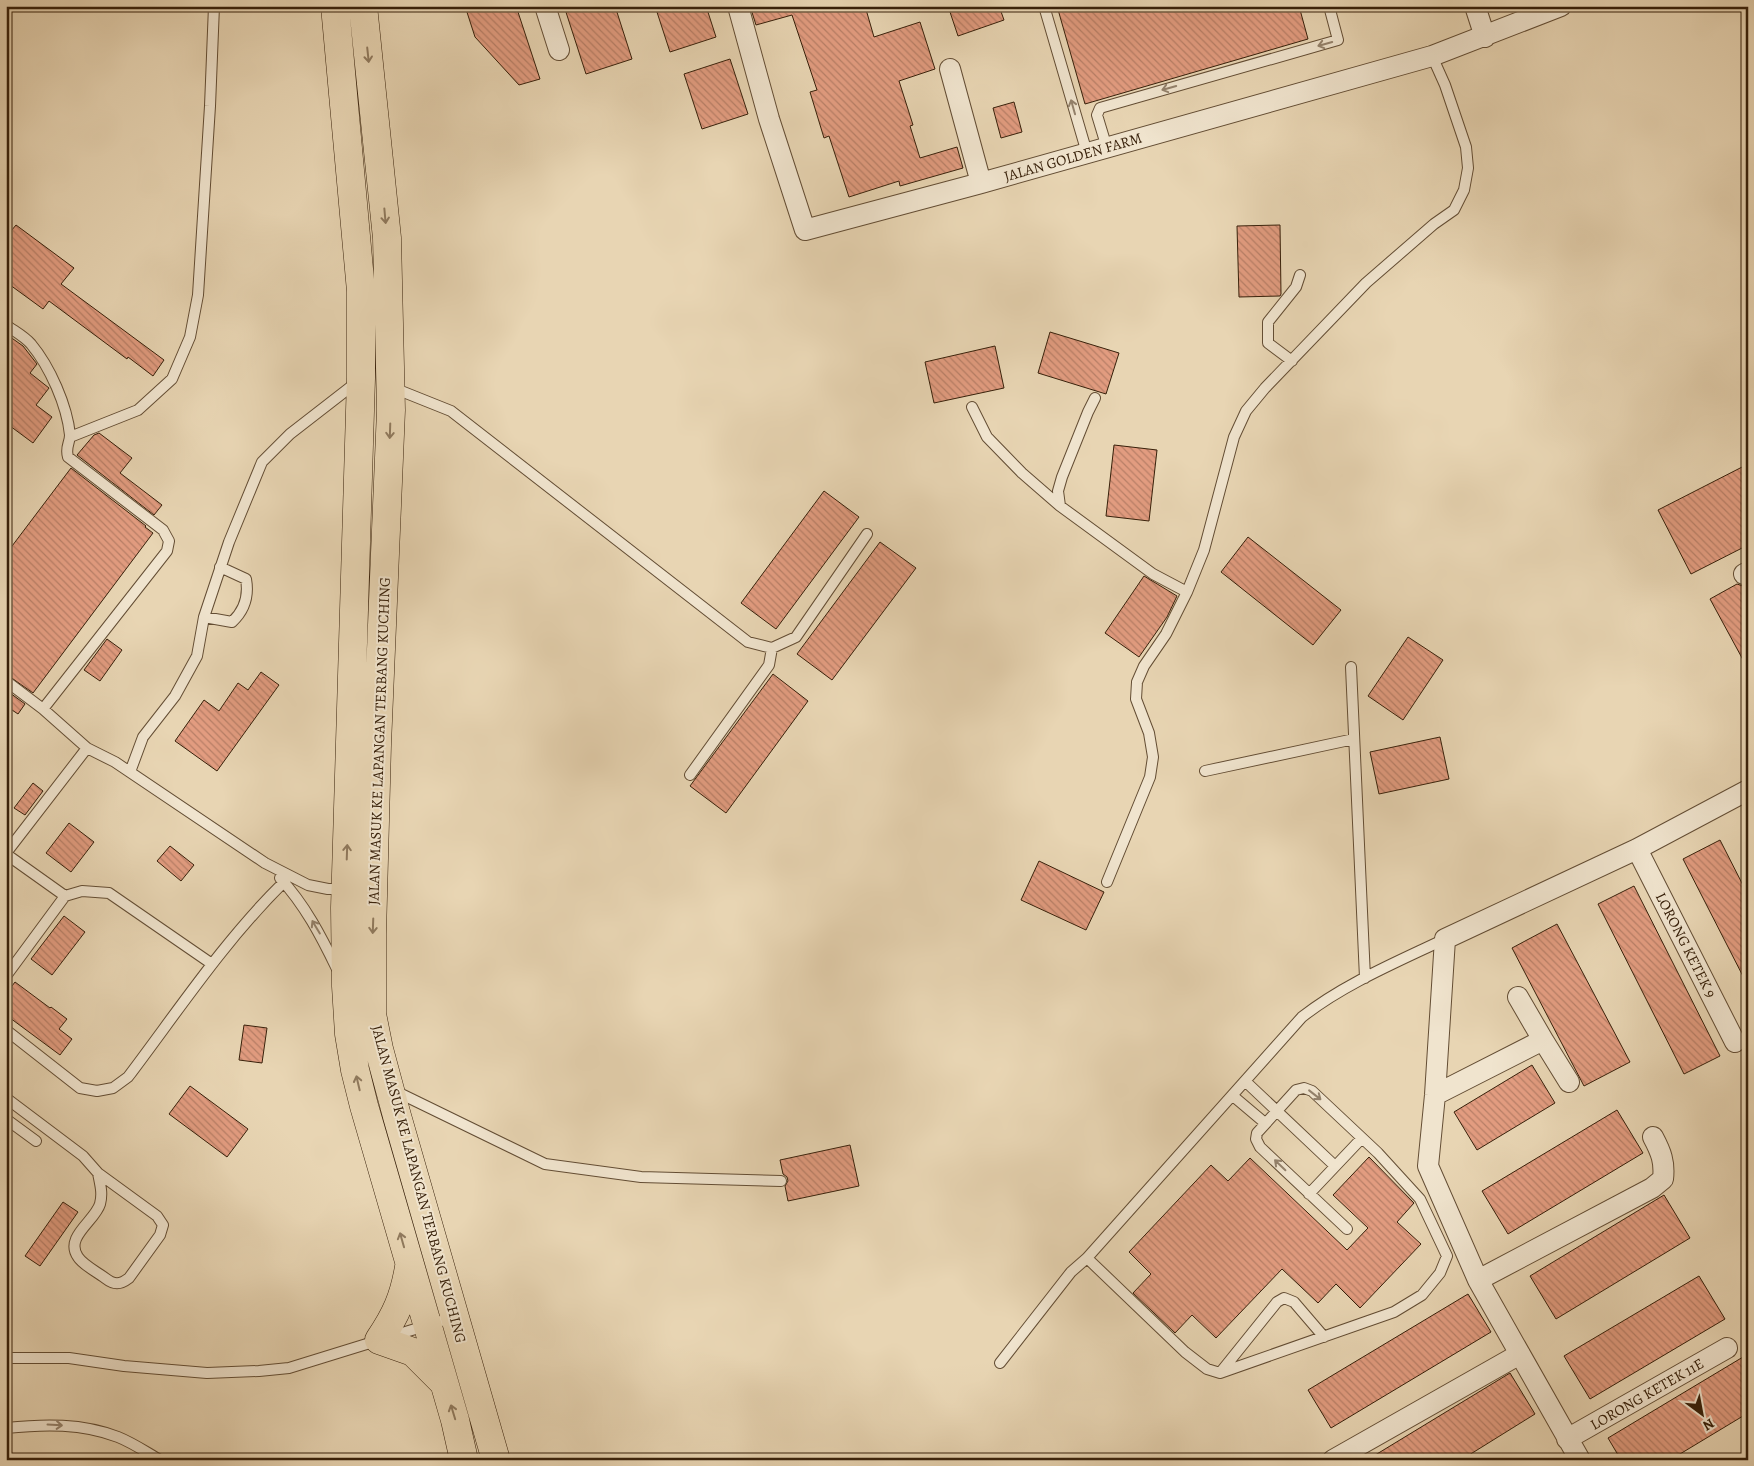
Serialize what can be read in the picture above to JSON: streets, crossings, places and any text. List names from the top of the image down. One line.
{"streets":{"highway":["JALAN MASUK KE LAPANGAN TERBANG KUCHING"],"street":["JALAN GOLDEN FARM","LORONG KETEK 9","LORONG KETEK 11E"]},"north":"bottom right"}
